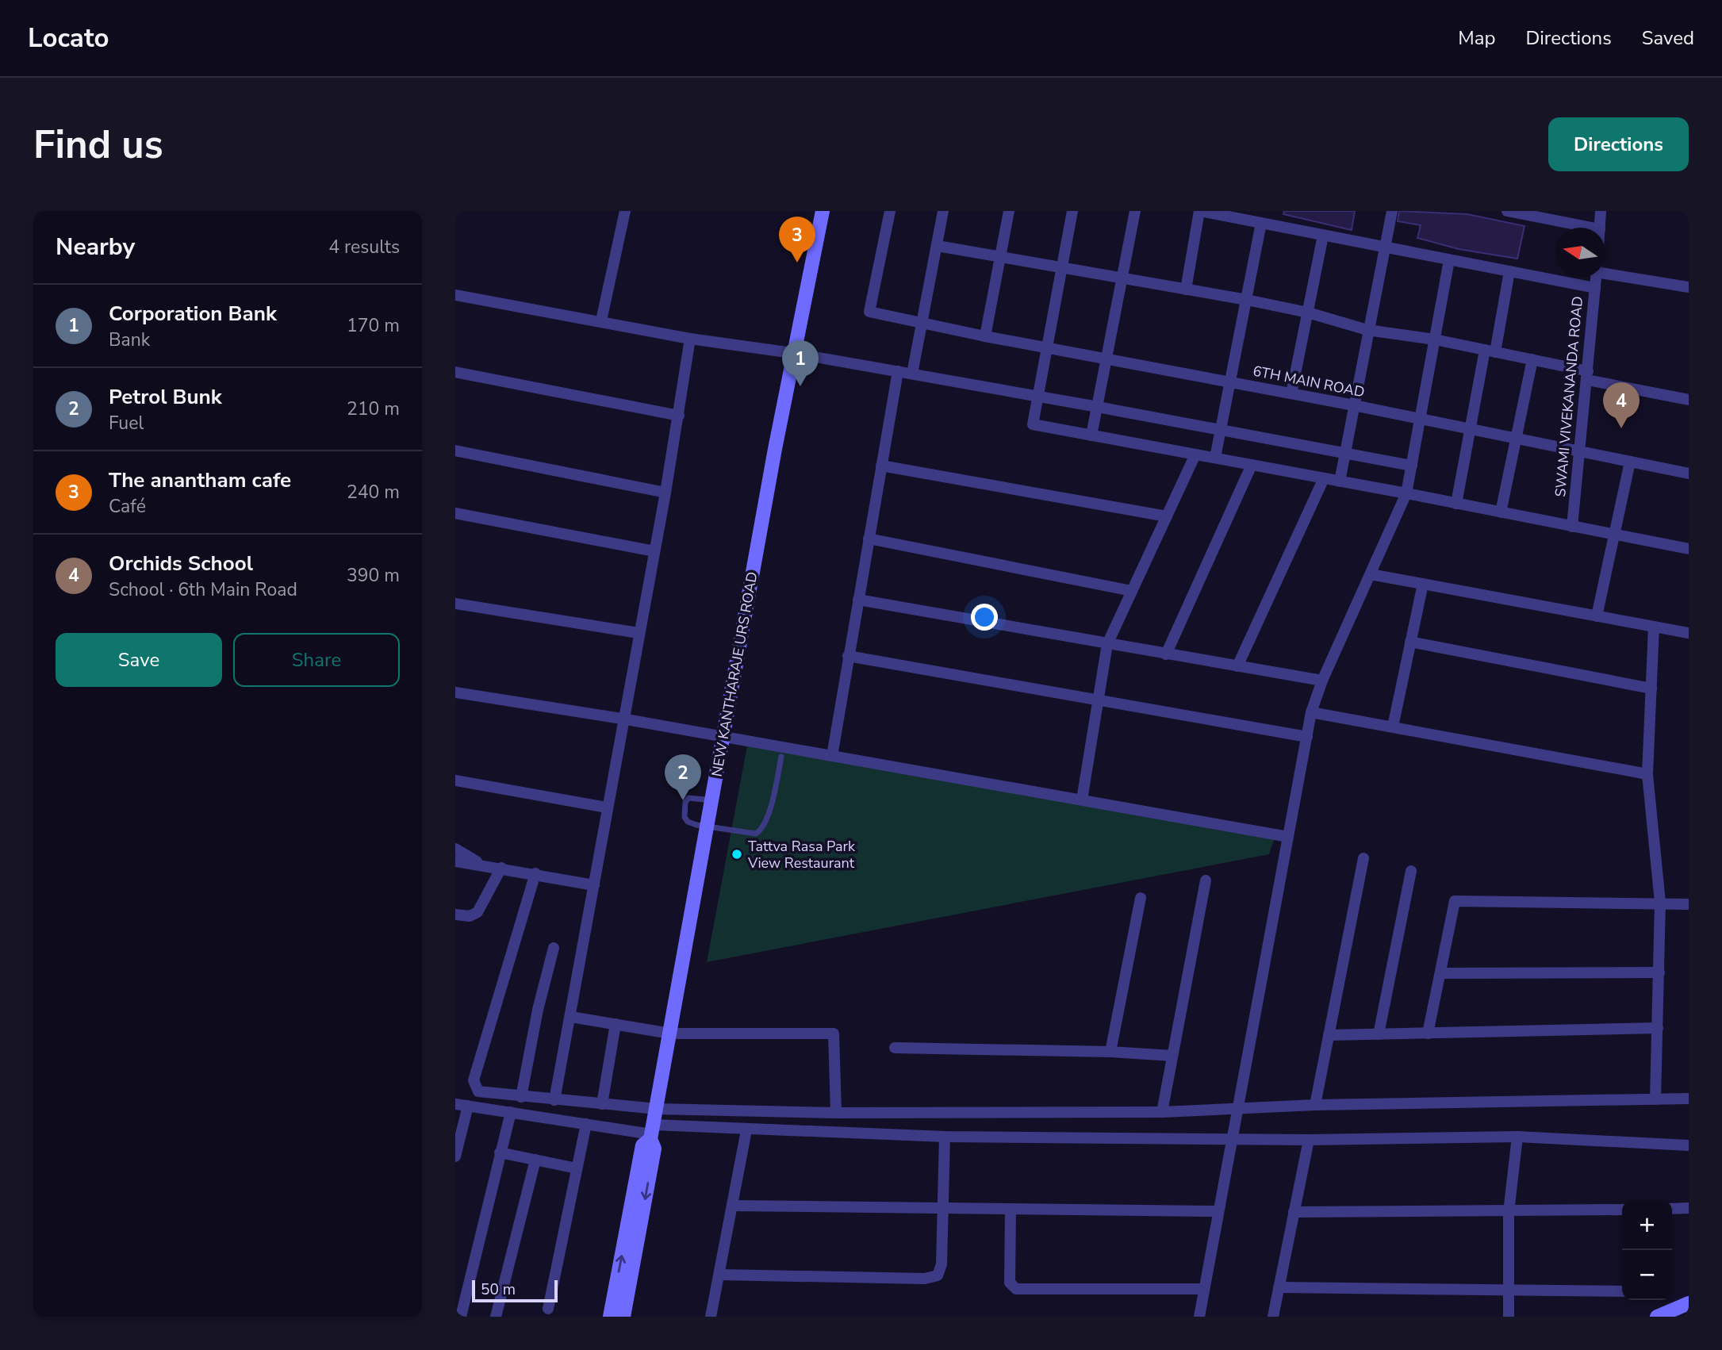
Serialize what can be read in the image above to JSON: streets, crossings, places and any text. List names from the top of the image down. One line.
{"streets":{"main road":["NEW KANTHARAJE URS ROAD"],"street":["6TH MAIN ROAD","SWAMI VIVEKANANDA ROAD"]},"crossings":[["6TH MAIN ROAD","SWAMI VIVEKANANDA ROAD"]],"places":["Tattva Rasa Park View Restaurant"],"scale_bar":"50 m","north":"left","page":{"header":"Locato","nav":["Map","Directions","Saved"],"buttons":["Directions",["Save","Share"]],"title":"Find us","heading":["Nearby","4 results"],"pins":["3","1","4","2"],"list":[{"mark":"1","name":"Corporation Bank","note":"Bank","value":"170 m"},{"mark":"2","name":"Petrol Bunk","note":"Fuel","value":"210 m"},{"mark":"3","name":"The anantham cafe","note":"Café","value":"240 m"},{"mark":"4","name":"Orchids School","note":"School · 6th Main Road","value":"390 m"}],"map_buttons":["+","−"],"scale":"50 m"}}
